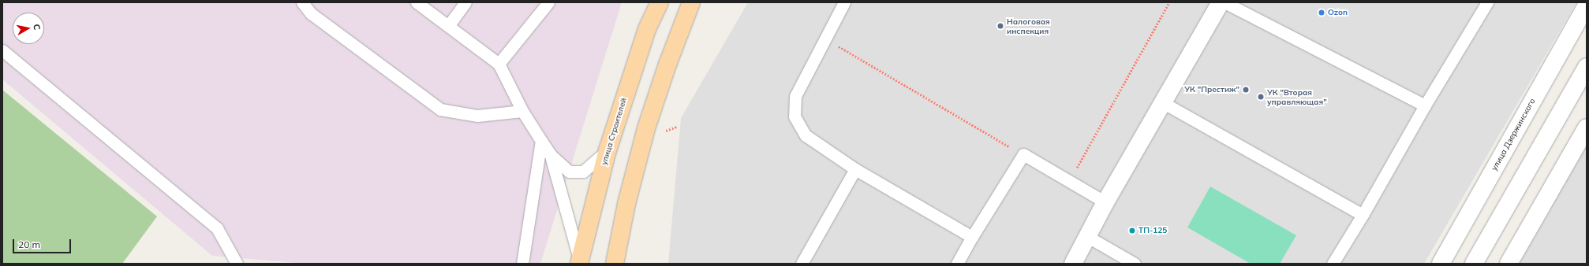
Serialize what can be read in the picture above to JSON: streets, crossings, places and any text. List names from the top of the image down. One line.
{"streets":{"main road":["улица Строителей"],"street":["улица Дзержинского"]},"places":["Ozon","Налоговая инспекция","УК \"Престиж\"","УК \"Вторая управляющая\"","ТП-125"],"scale_bar":"20 m","north":"right"}
